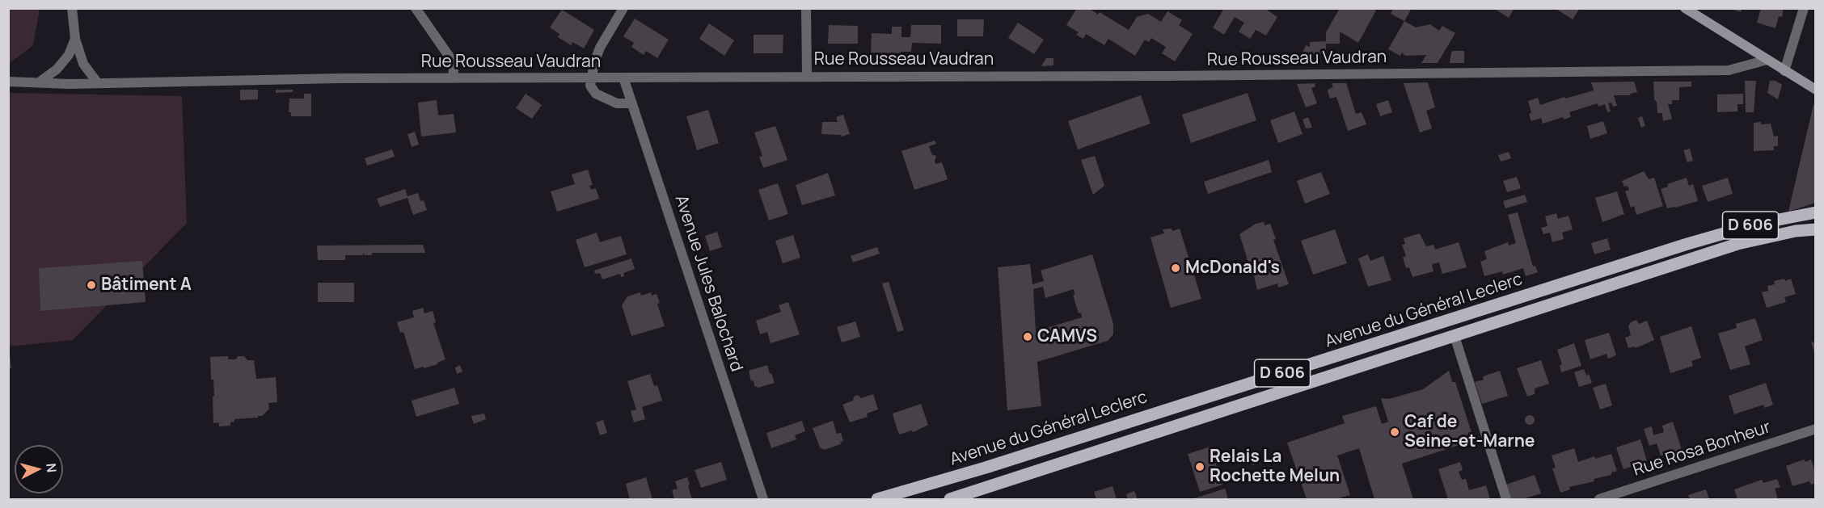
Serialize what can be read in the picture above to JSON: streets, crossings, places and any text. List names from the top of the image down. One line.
{"streets":{"main road":["D 606","Avenue du Général Leclerc"],"street":["Rue Rousseau Vaudran","Avenue Jules Balochard","Rue Rosa Bonheur"]},"crossings":[["Rue Rousseau Vaudran","Avenue Jules Balochard"]],"places":["McDonald's","Bâtiment A","CAMVS","Caf de Seine-et-Marne","Relais La Rochette Melun"],"north":"right"}
